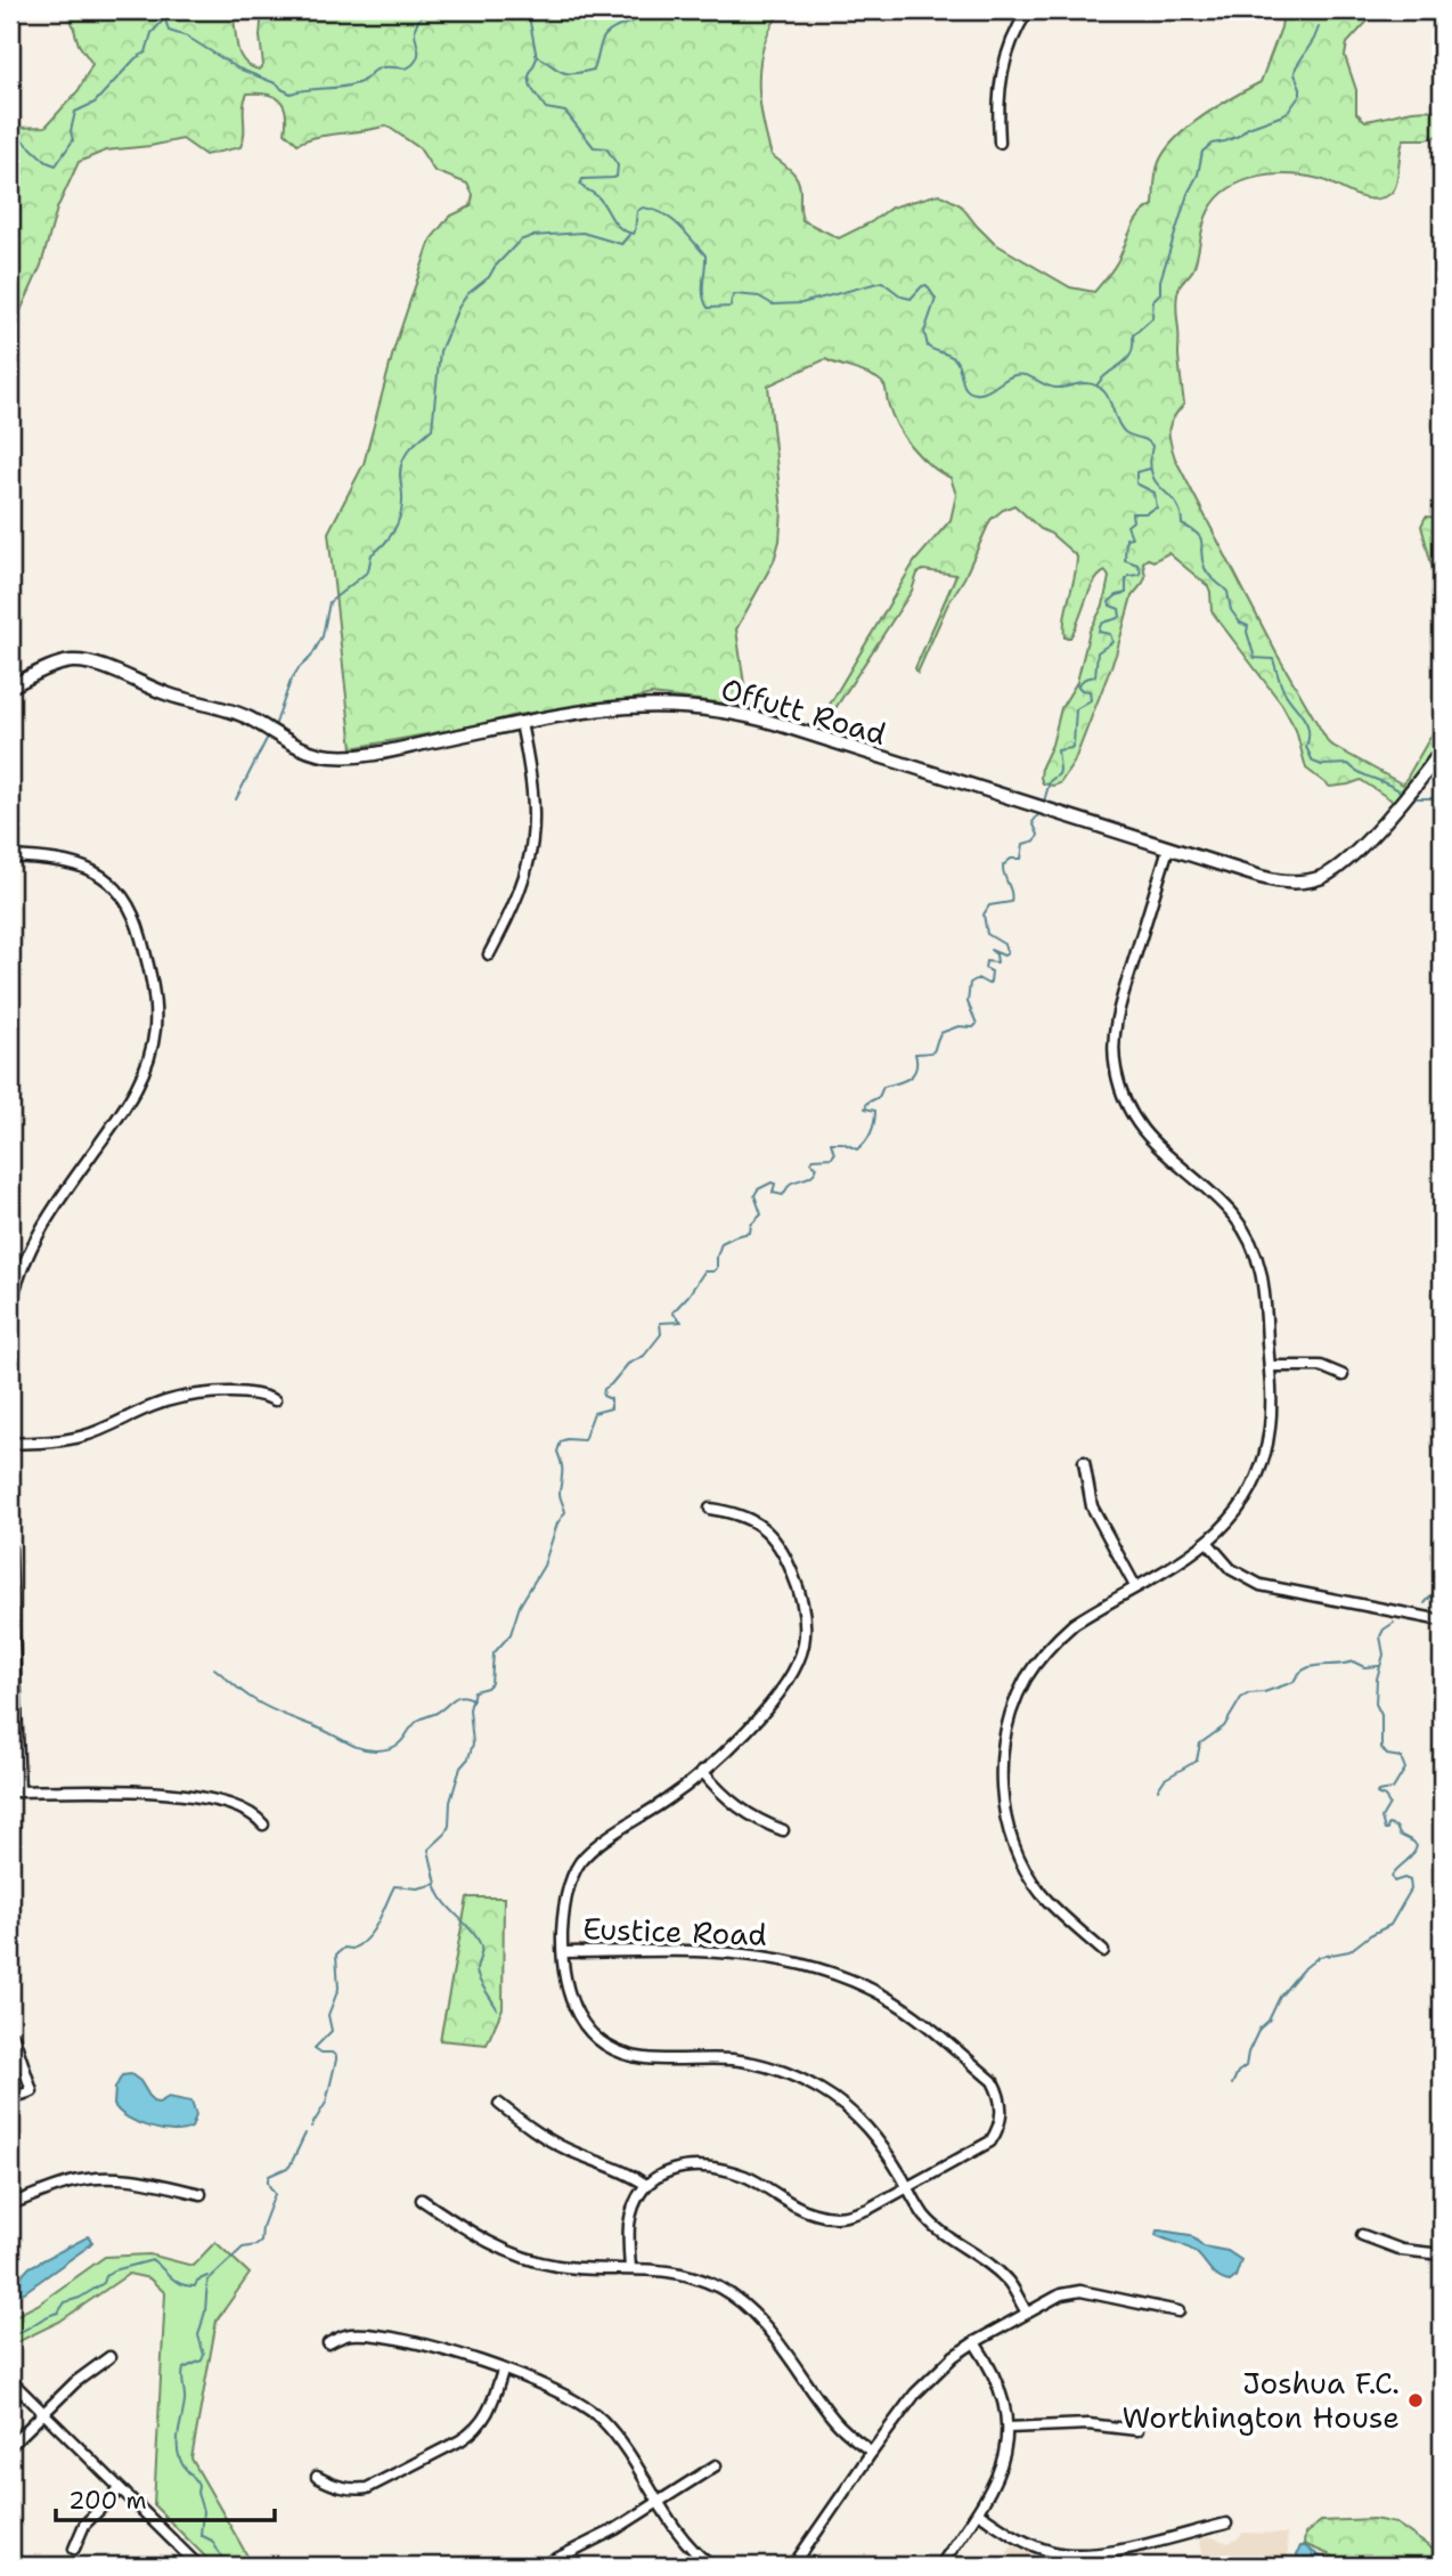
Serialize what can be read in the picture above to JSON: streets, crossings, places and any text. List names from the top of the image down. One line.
{"streets":{"street":["Offutt Road","Eustice Road"]},"places":["Joshua F.C. Worthington House"],"scale_bar":"200 m"}
